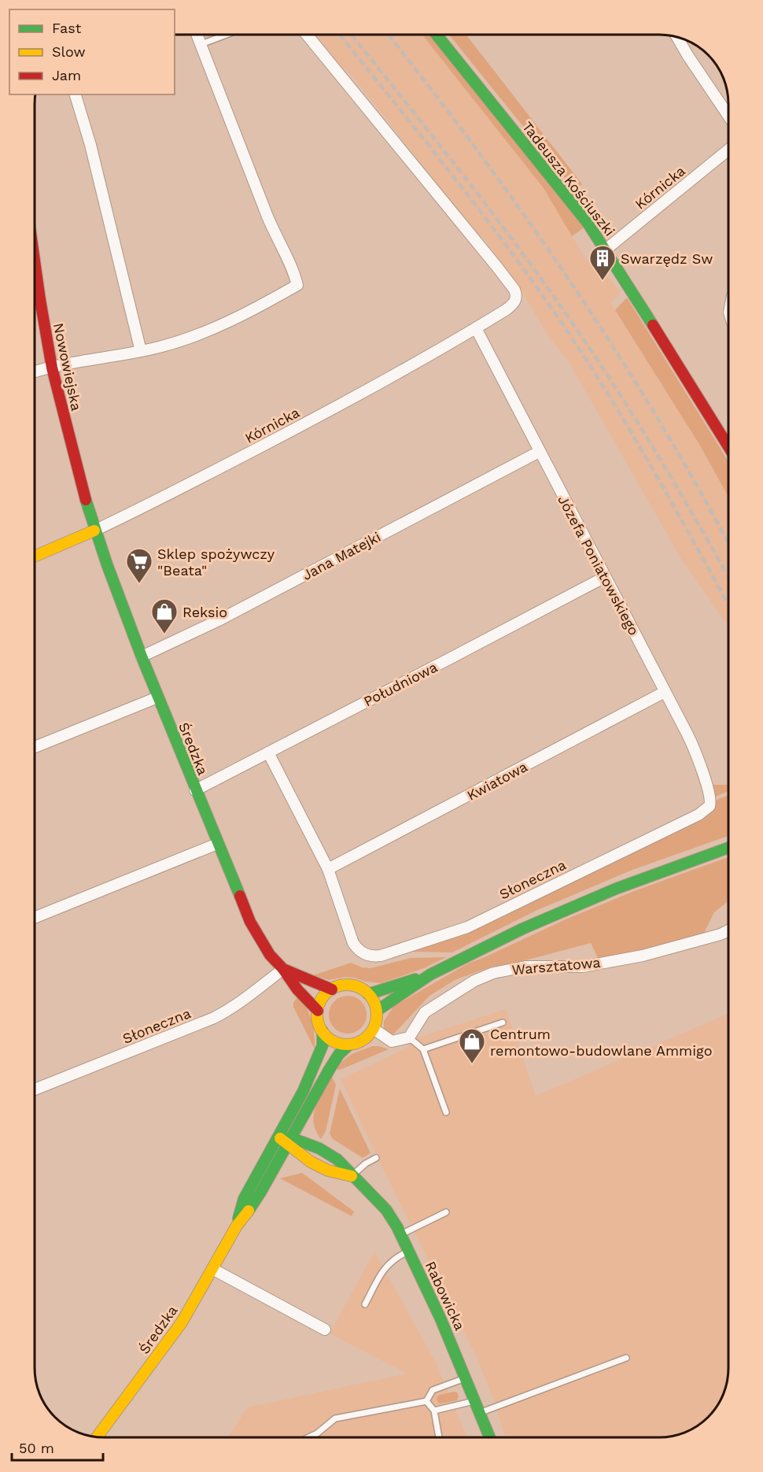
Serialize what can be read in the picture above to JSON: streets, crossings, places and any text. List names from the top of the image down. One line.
{"streets":{"street":["Tadeusza Kościuszki","Kórnicka","Nowowiejska","Jana Matejki","Józefa Poniatowskiego","Południowa","Średzka","Kwiatowa","Słoneczna","Warsztatowa","Rabowicka"]},"crossings":[["Tadeusza Kościuszki","Kórnicka"],["Kórnicka","Nowowiejska"],["Kórnicka","Józefa Poniatowskiego"],["Kórnicka","Średzka"],["Nowowiejska","Średzka"],["Jana Matejki","Józefa Poniatowskiego"],["Jana Matejki","Średzka"],["Józefa Poniatowskiego","Południowa"],["Józefa Poniatowskiego","Kwiatowa"],["Józefa Poniatowskiego","Słoneczna"],["Południowa","Średzka"],["Średzka","Słoneczna"],["Średzka","Rabowicka"],["Kwiatowa","Słoneczna"]],"places":{"building":["Swarzędz Sw"],"supermarket":["Sklep spożywczy \"Beata\""],"shop":["Reksio","Centrum remontowo-budowlane Ammigo"]},"legend":["Fast","Slow","Jam"],"scale_bar":"50 m"}
